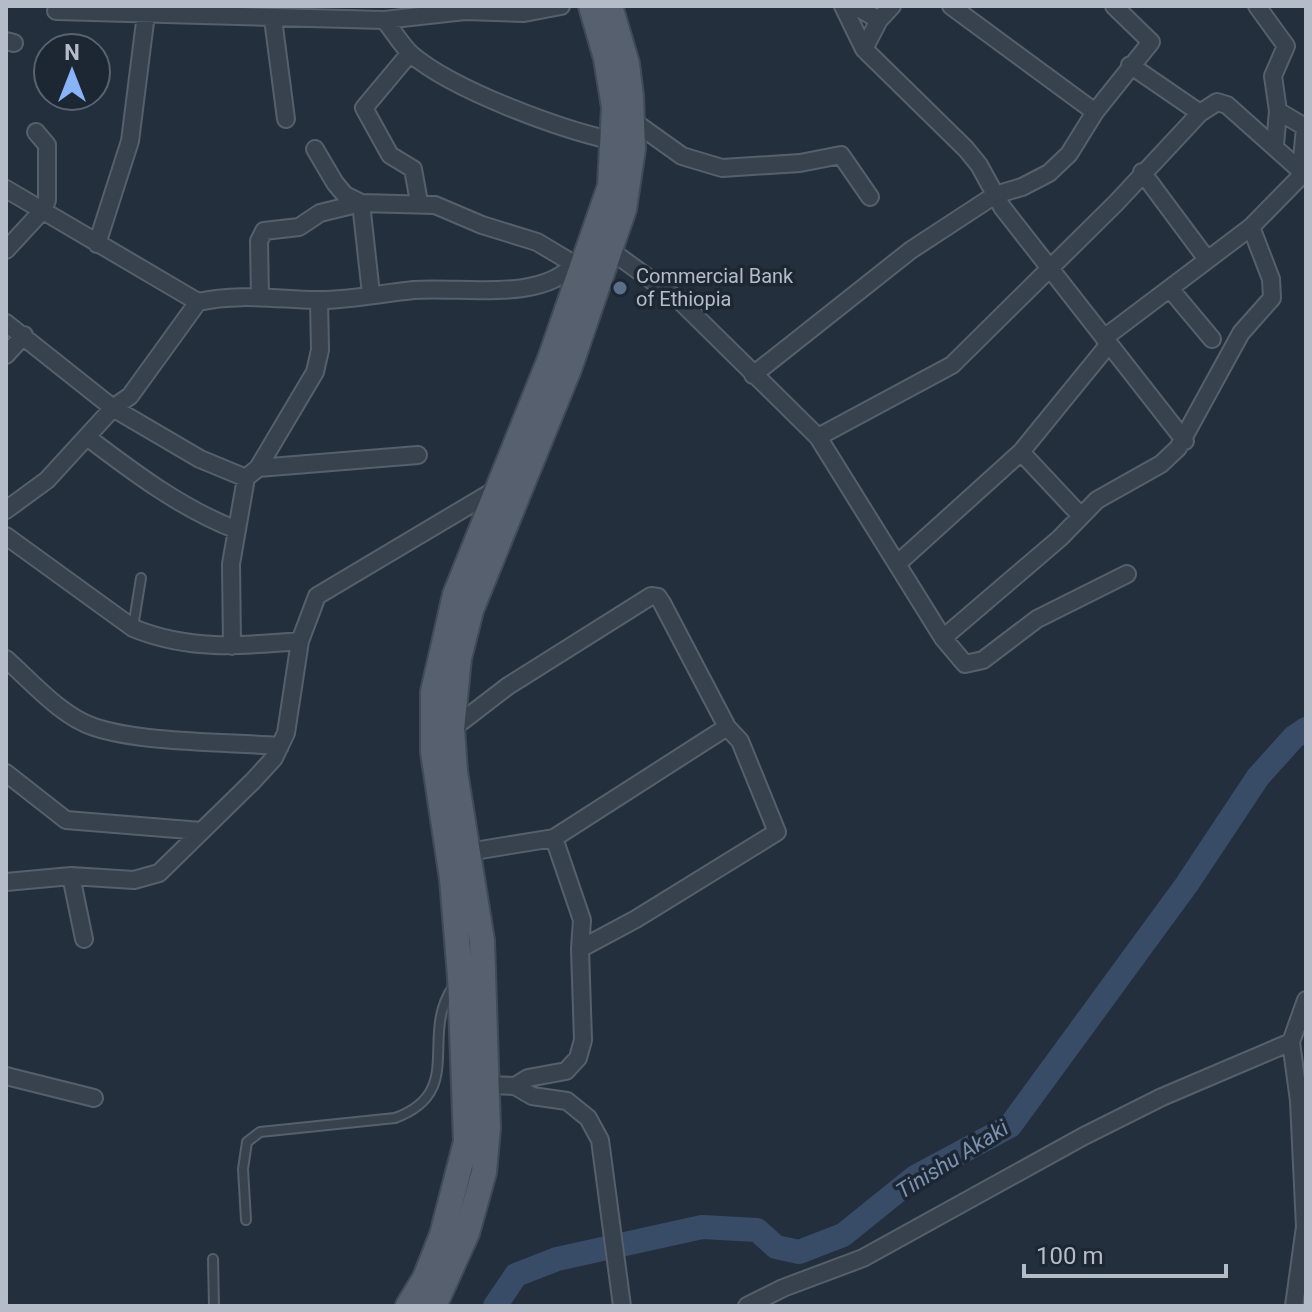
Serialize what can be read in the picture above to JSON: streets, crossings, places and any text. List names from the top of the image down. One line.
{"water":["Tinishu Akaki"],"places":["Commercial Bank of Ethiopia"],"scale_bar":"100 m","north":"top"}
